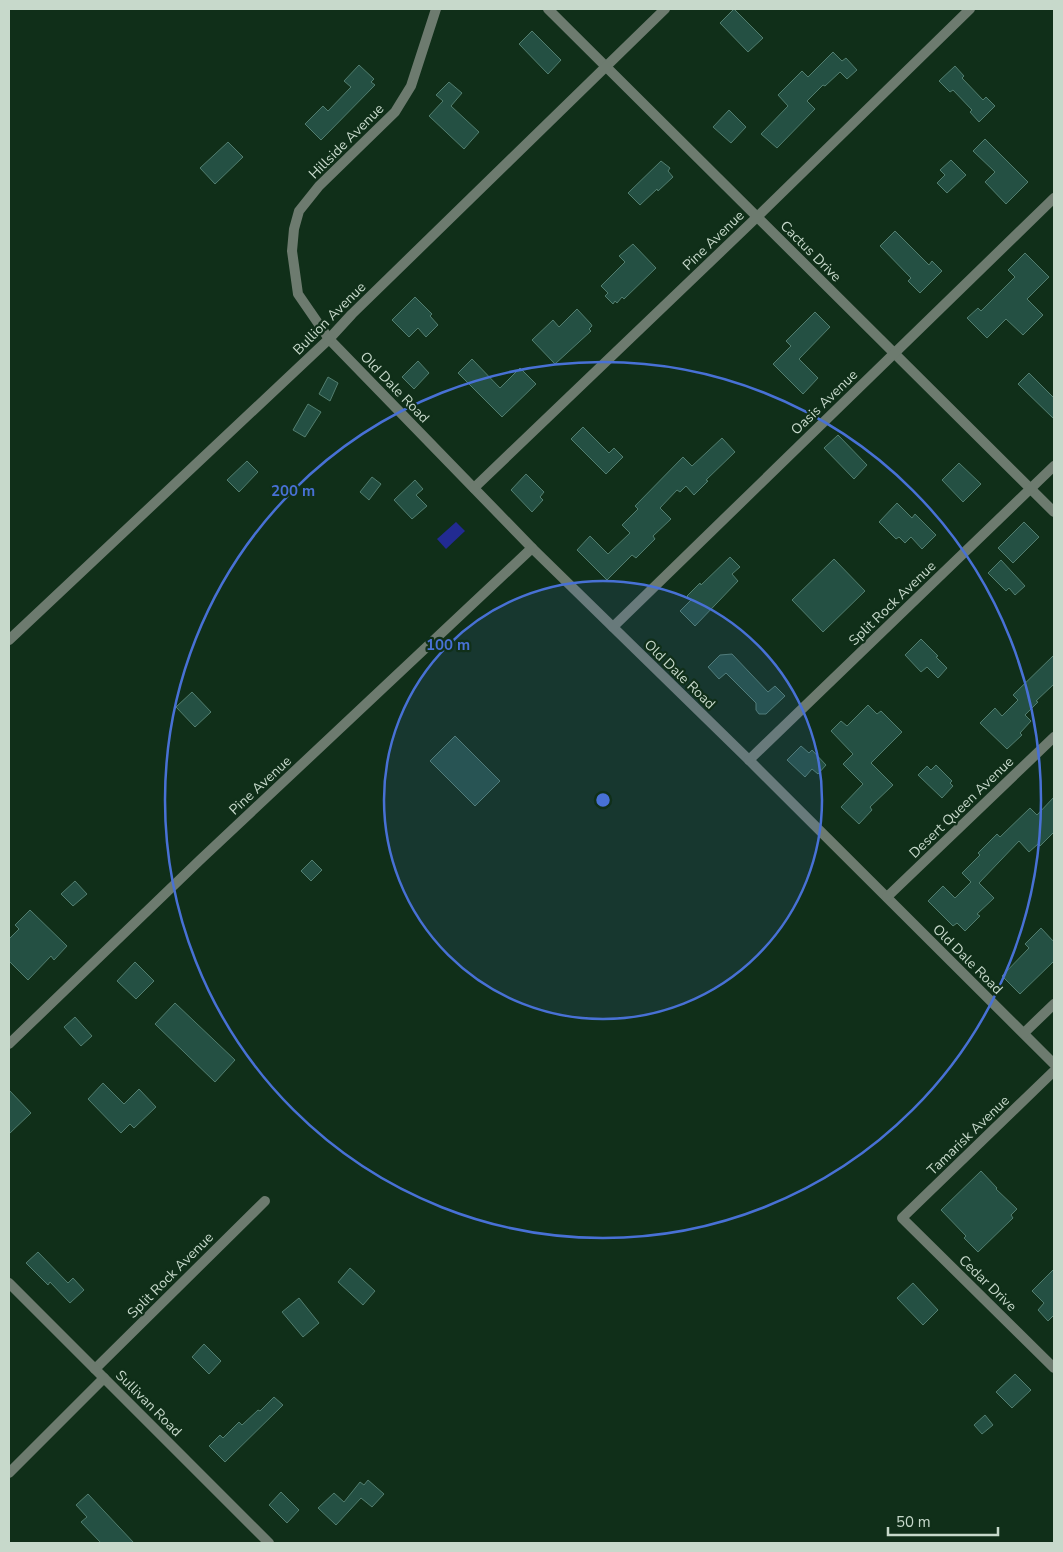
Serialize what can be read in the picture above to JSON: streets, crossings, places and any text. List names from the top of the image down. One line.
{"streets":{"street":["Hillside Avenue","Pine Avenue","Cactus Drive","Bullion Avenue","Old Dale Road","Oasis Avenue","Split Rock Avenue","Desert Queen Avenue","Tamarisk Avenue","Cedar Drive","Sullivan Road"]},"crossings":[["Hillside Avenue","Old Dale Road"],["Pine Avenue","Cactus Drive"],["Pine Avenue","Old Dale Road"],["Cactus Drive","Bullion Avenue"],["Cactus Drive","Oasis Avenue"],["Cactus Drive","Split Rock Avenue"],["Bullion Avenue","Old Dale Road"],["Old Dale Road","Oasis Avenue"],["Old Dale Road","Split Rock Avenue"],["Old Dale Road","Desert Queen Avenue"],["Split Rock Avenue","Sullivan Road"],["Tamarisk Avenue","Cedar Drive"]],"scale_bar":"50 m","rings":["200 m","100 m"]}
